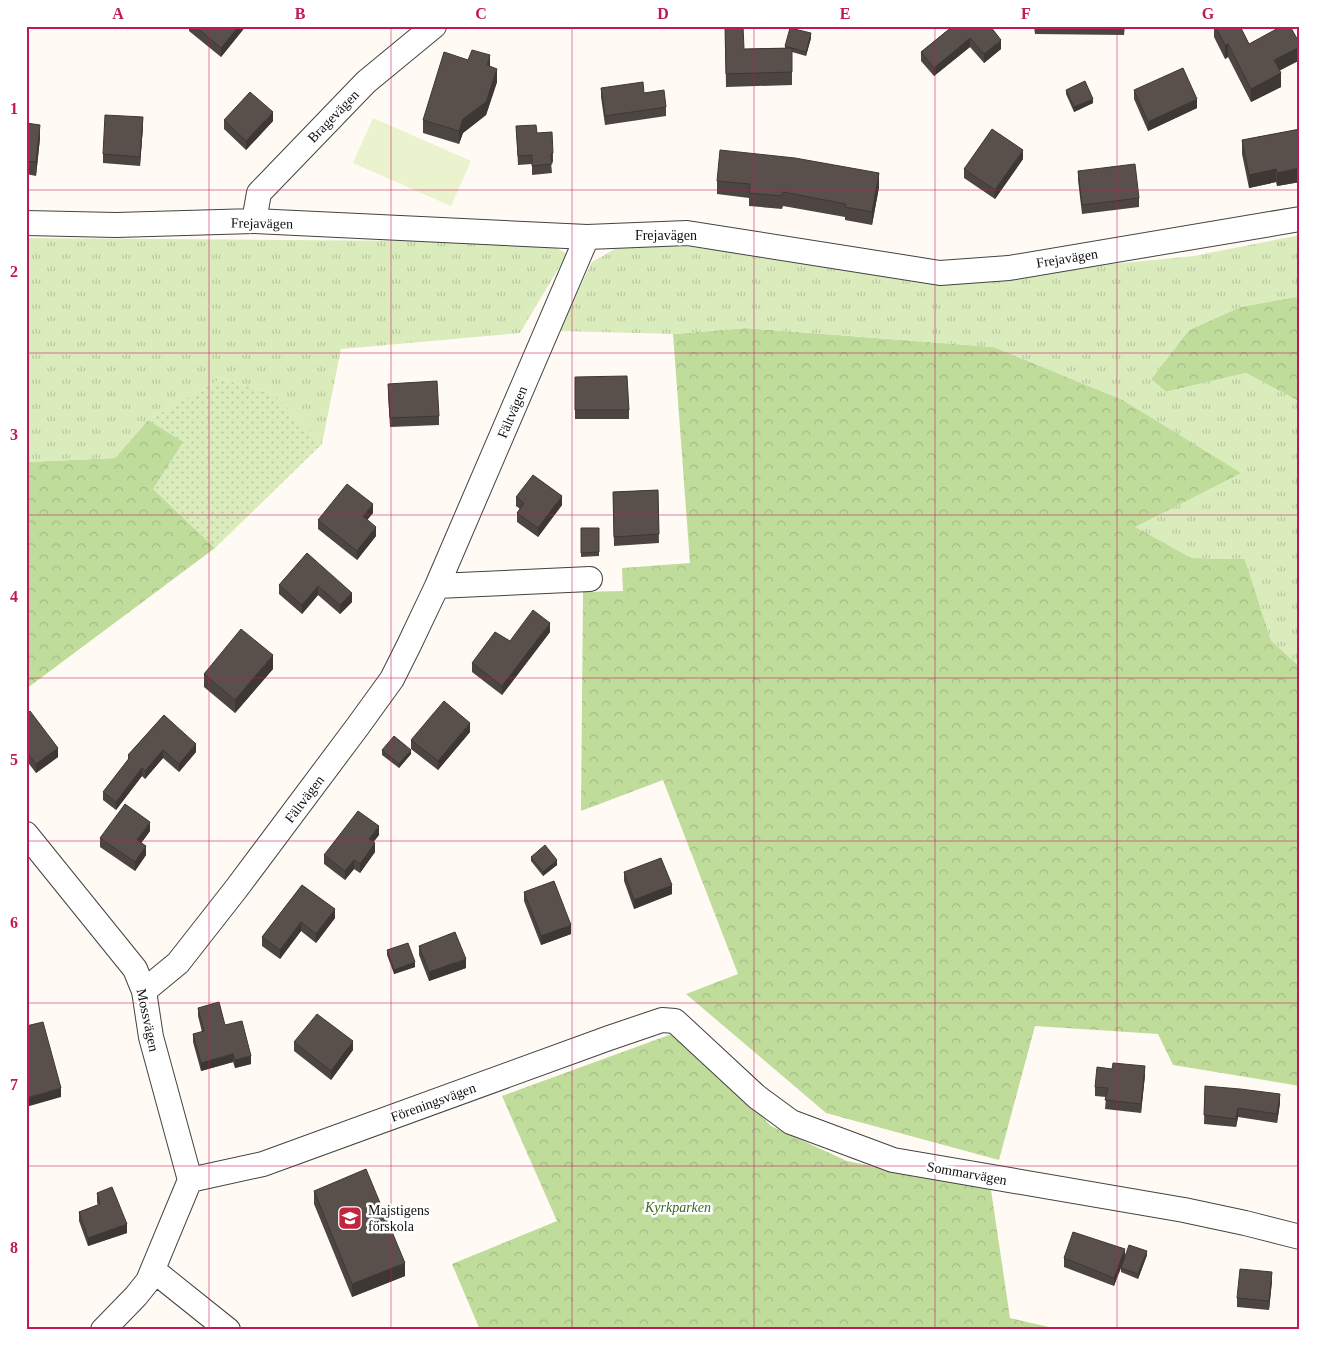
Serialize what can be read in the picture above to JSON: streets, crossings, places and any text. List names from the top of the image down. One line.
{"streets":{"street":["Bragevägen","Frejavägen","Fältvägen","Mossvägen","Föreningsvägen","Sommarvägen"]},"crossings":[["Bragevägen","Frejavägen"],["Frejavägen","Fältvägen"],["Fältvägen","Mossvägen"],["Mossvägen","Föreningsvägen"],["Föreningsvägen","Sommarvägen"]],"parks":["Kyrkparken"],"places":{"school or university":["Majstigens förskola"]},"grid":{"columns":["A","B","C","D","E","F","G"],"rows":["1","2","3","4","5","6","7","8"]}}
